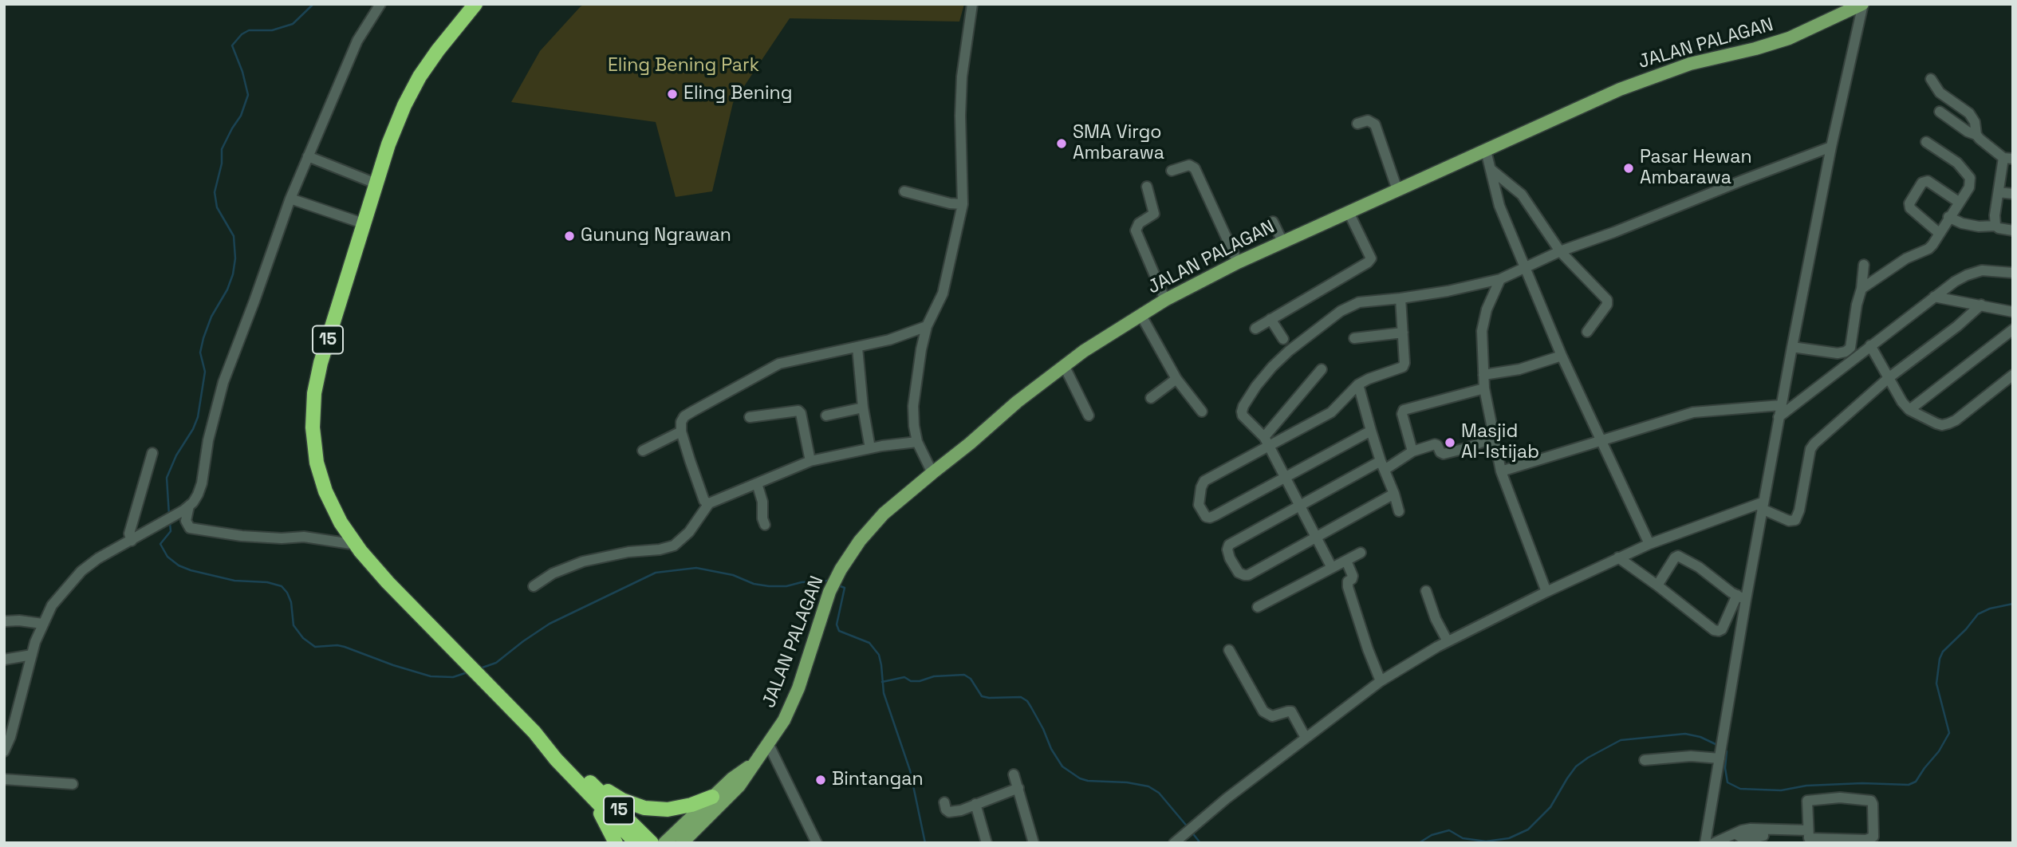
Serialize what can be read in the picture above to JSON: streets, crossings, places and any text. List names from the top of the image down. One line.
{"streets":{"highway":["15"],"main road":["JALAN PALAGAN"]},"parks":["Eling Bening Park"],"places":["Eling Bening","SMA Virgo Ambarawa","Pasar Hewan Ambarawa","Gunung Ngrawan","Masjid Al-Istijab","Bintangan"]}
